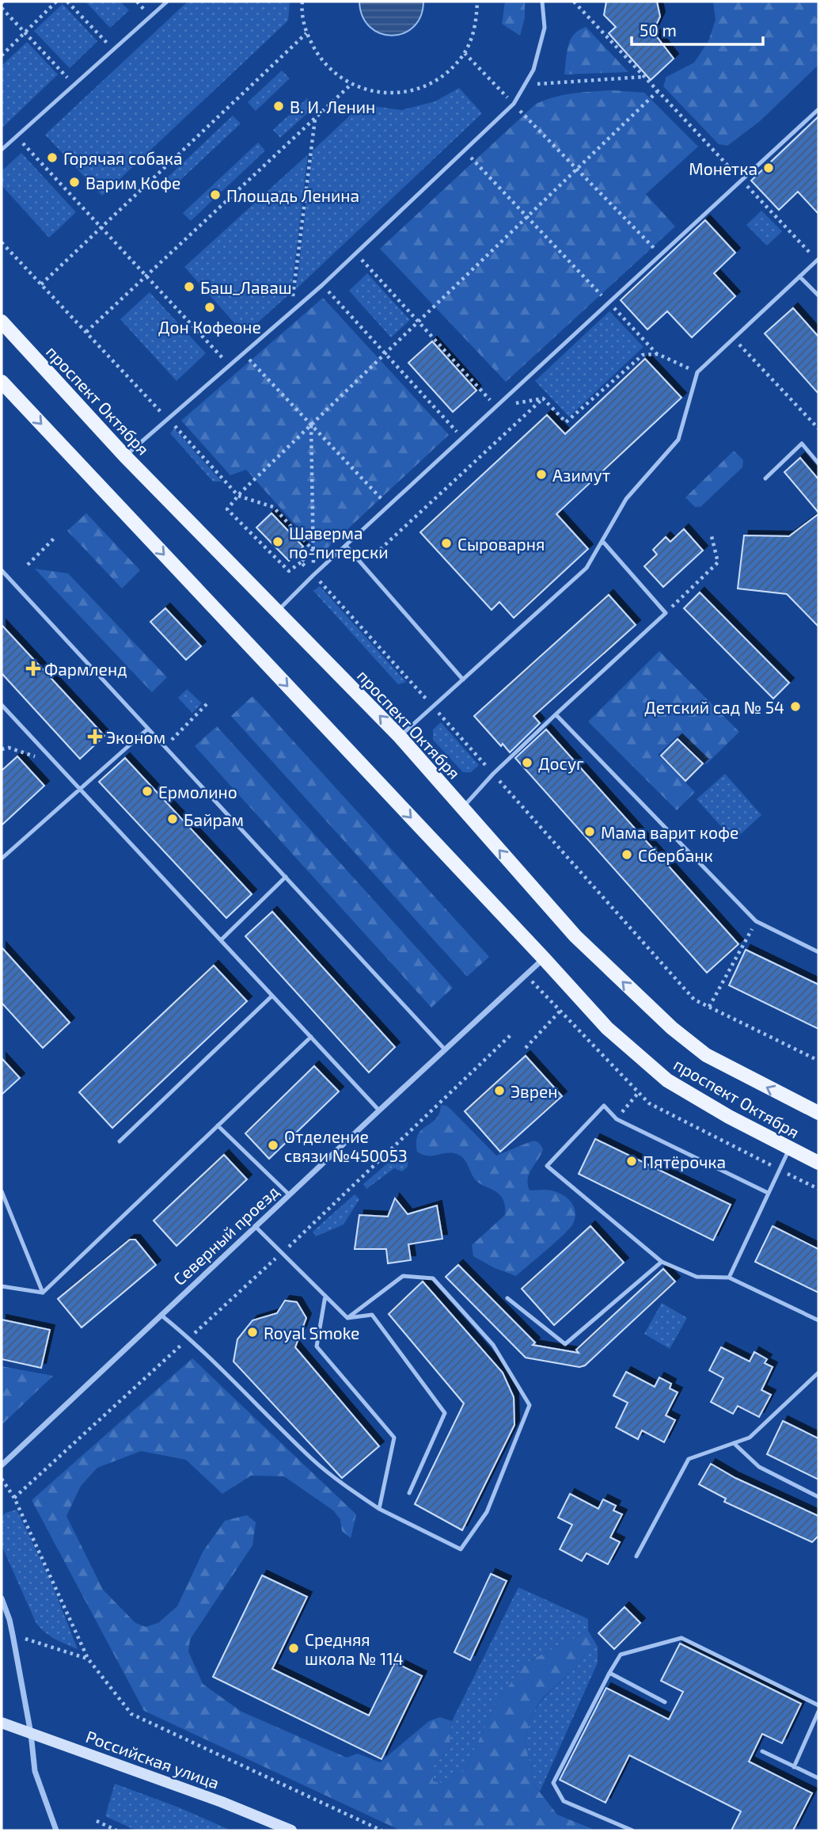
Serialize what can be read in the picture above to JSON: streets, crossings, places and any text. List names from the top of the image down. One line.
{"streets":{"main road":["проспект Октября","Российская улица"],"street":["Северный проезд"]},"crossings":[["проспект Октября","Северный проезд"]],"places":{"other":["В. И. Ленин","Горячая собака","Монетка","Варим Кофе","Площадь Ленина","Баш_Лаваш","Дон Кофеоне","Азимут","Шаверма по-питерски","Сыроварня","Детский сад № 54","Досуг","Ермолино","Байрам","Мама варит кофе","Сбербанк","Эврен","Отделение связи №450053","Пятёрочка","Royal Smoke","Средняя школа № 114"],"health":["Фармленд","Эконом"]},"scale_bar":"50 m"}
